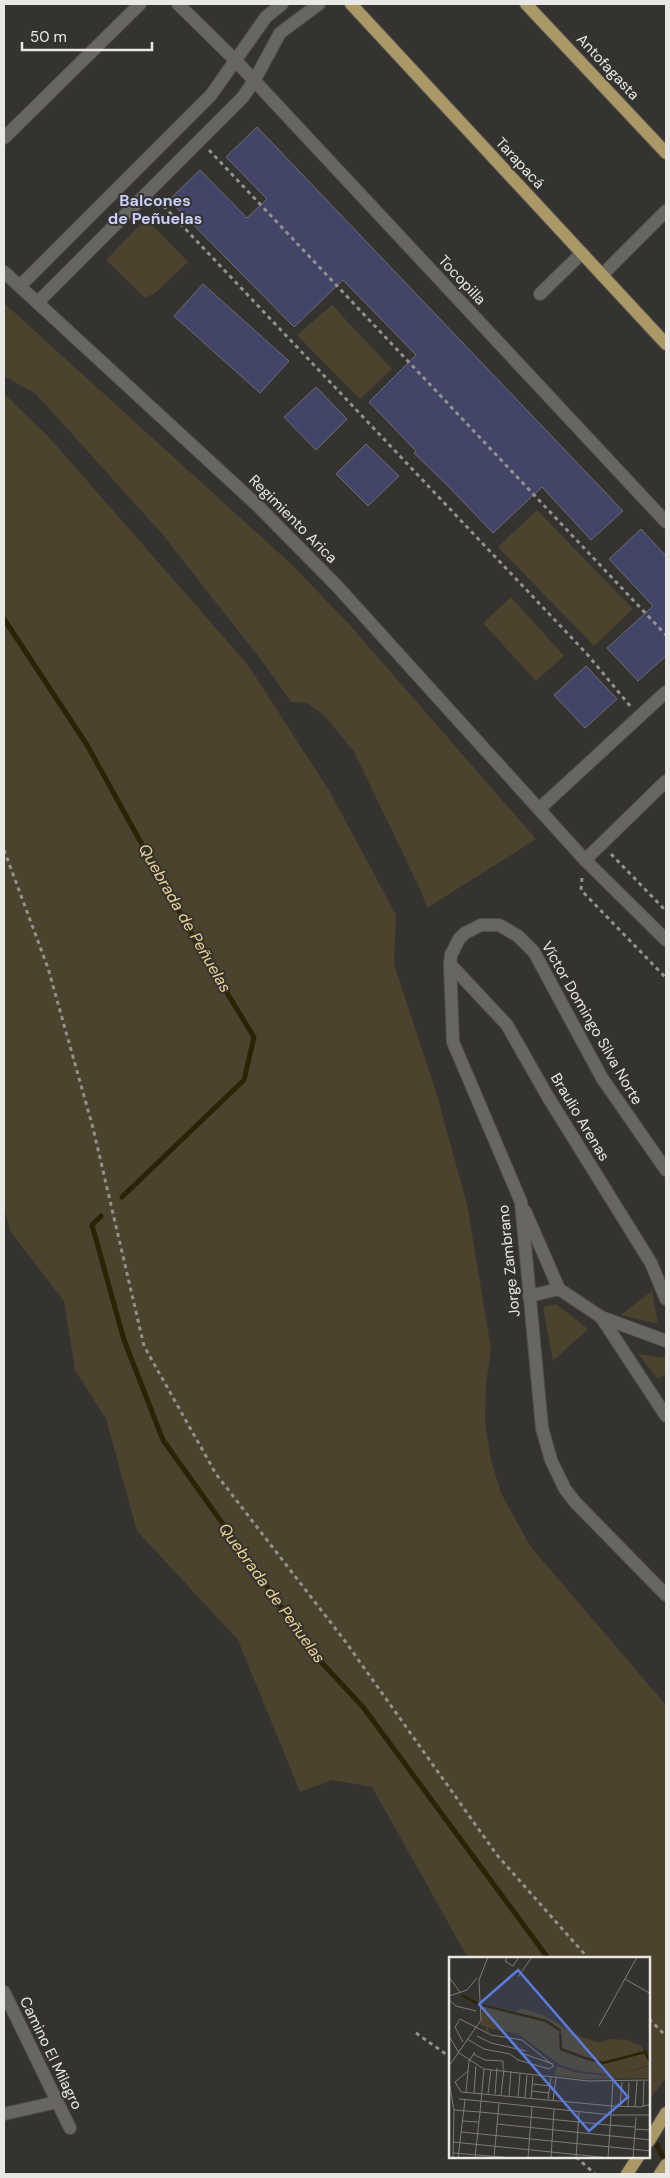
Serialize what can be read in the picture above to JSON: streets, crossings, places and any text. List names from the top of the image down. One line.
{"streets":{"main road":["Antofagasta","Tarapacá"],"street":["Tocopilla","Regimiento Arica","Víctor Domingo Silva Norte","Braulio Arenas","Jorge Zambrano","Camino El Milagro"]},"crossings":[["Víctor Domingo Silva Norte","Jorge Zambrano"],["Braulio Arenas","Jorge Zambrano"]],"districts":["Balcones de Peñuelas"],"water":["Quebrada de Peñuelas"],"scale_bar":"50 m"}
